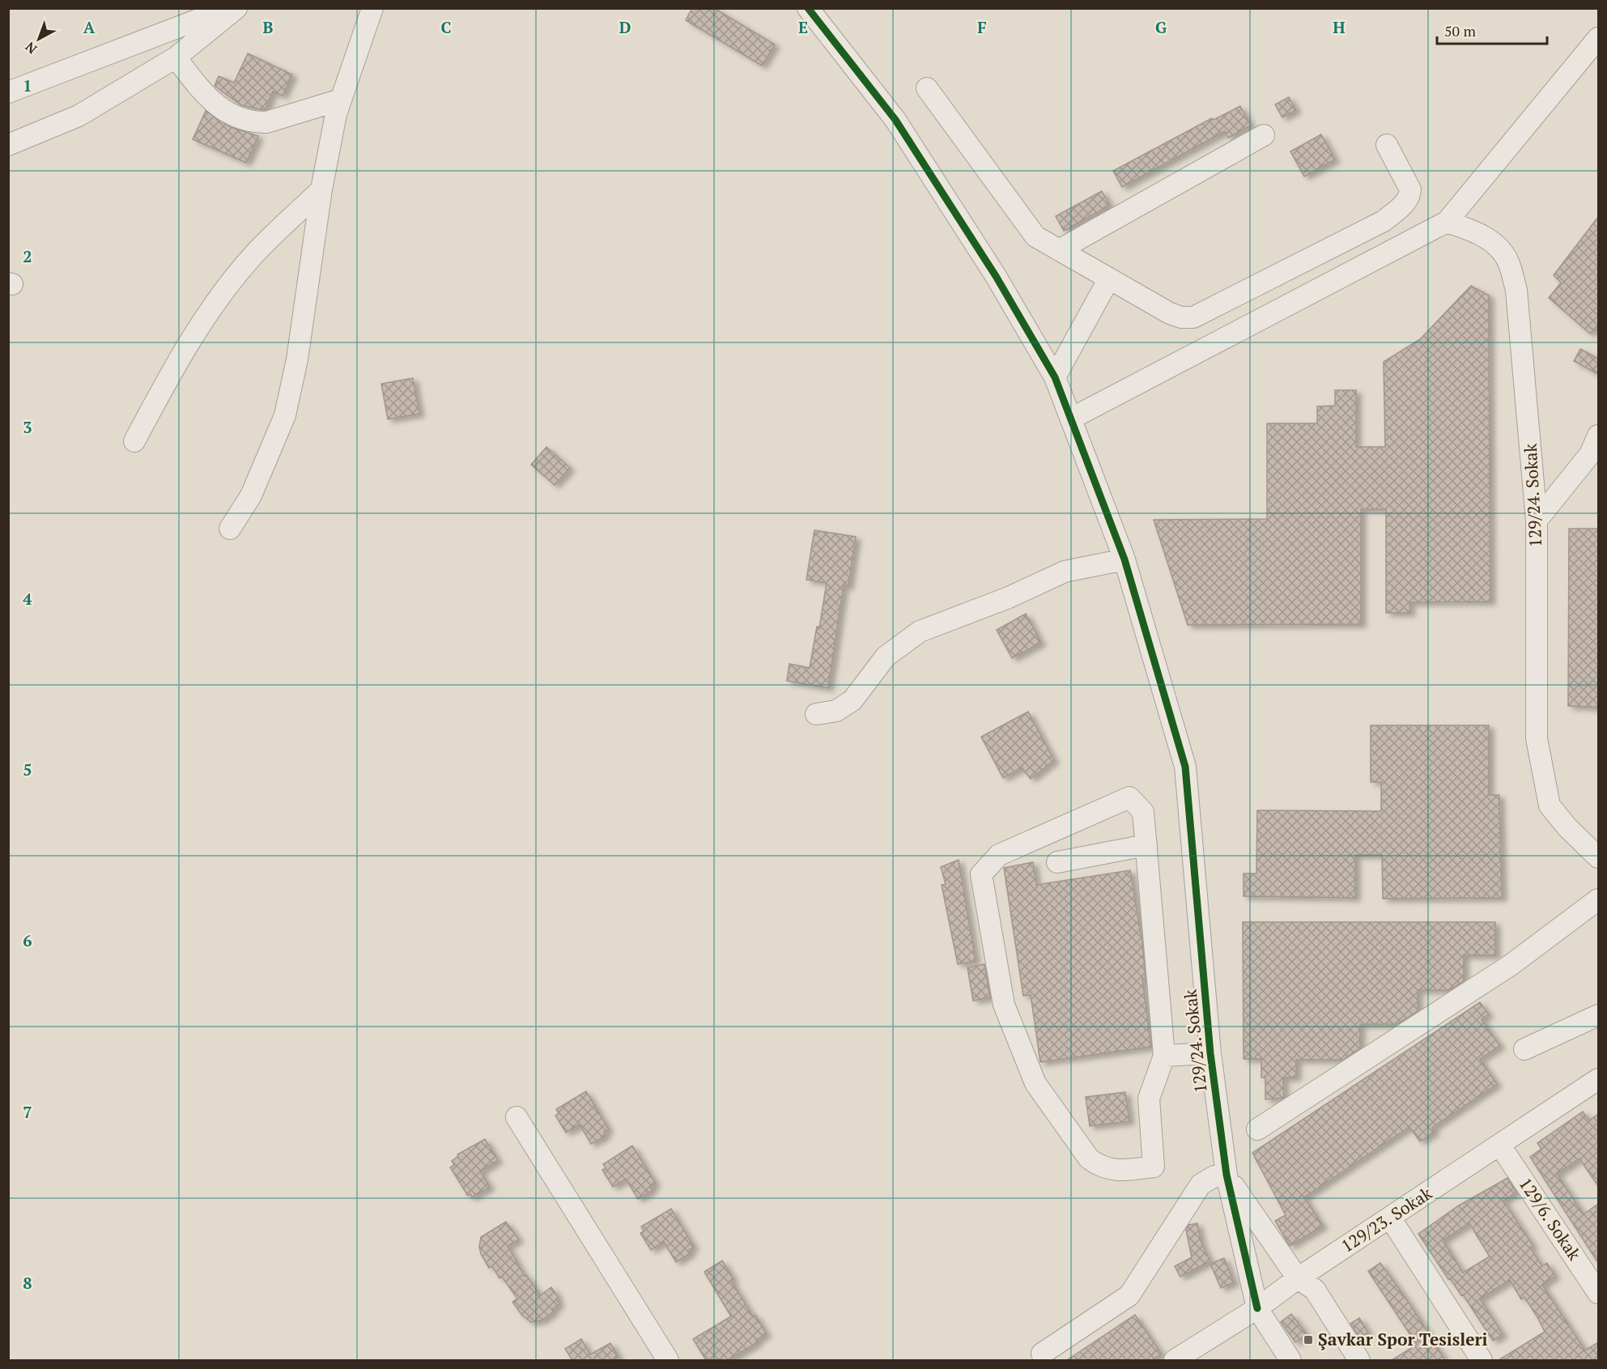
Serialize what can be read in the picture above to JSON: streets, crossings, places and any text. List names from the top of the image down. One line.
{"streets":{"street":["129/24. Sokak","129/6. Sokak","129/23. Sokak"]},"crossings":[["129/24. Sokak","129/23. Sokak"],["129/6. Sokak","129/23. Sokak"]],"places":{"transit":["Şavkar Spor Tesisleri"]},"scale_bar":"50 m","north":"bottom left","grid":{"columns":["A","B","C","D","E","F","G","H"],"rows":["1","2","3","4","5","6","7","8"]}}
